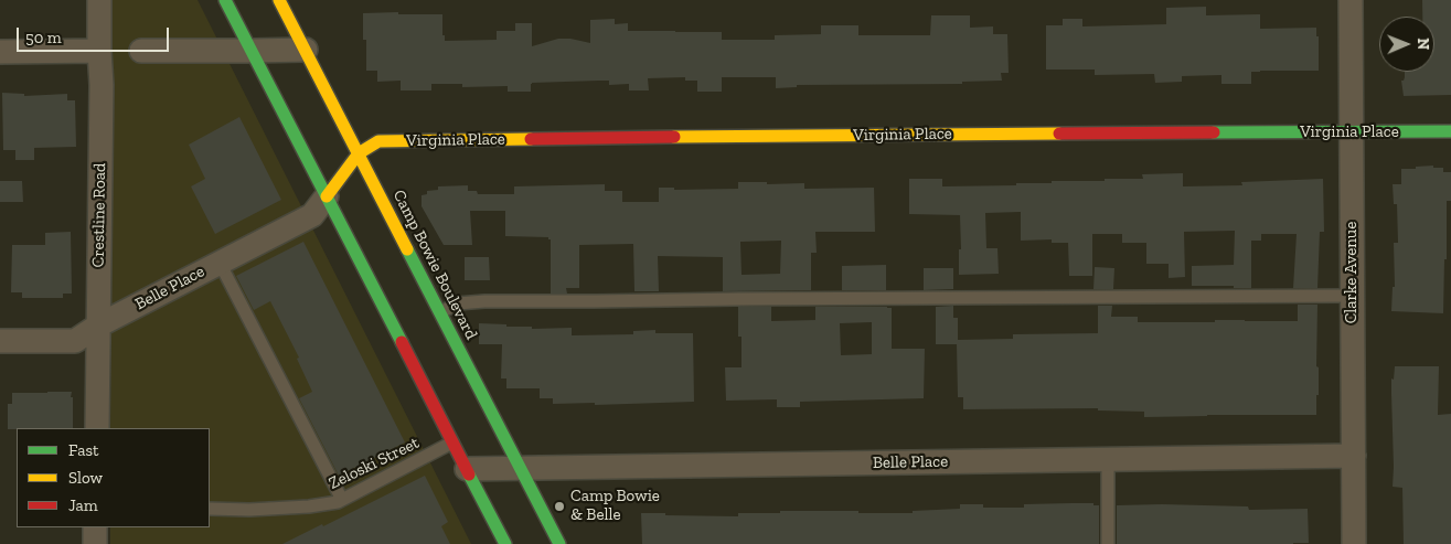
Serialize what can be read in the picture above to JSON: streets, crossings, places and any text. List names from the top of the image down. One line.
{"streets":{"main road":["Virginia Place","Camp Bowie Boulevard"],"street":["Crestline Road","Clarke Avenue","Belle Place"],"lane":["Zeloski Street"]},"crossings":[["Virginia Place","Camp Bowie Boulevard"],["Virginia Place","Clarke Avenue"],["Crestline Road","Belle Place"],["Camp Bowie Boulevard","Belle Place"],["Clarke Avenue","Belle Place"]],"places":["Camp Bowie & Belle"],"legend":["Fast","Slow","Jam"],"scale_bar":"50 m","north":"right"}
